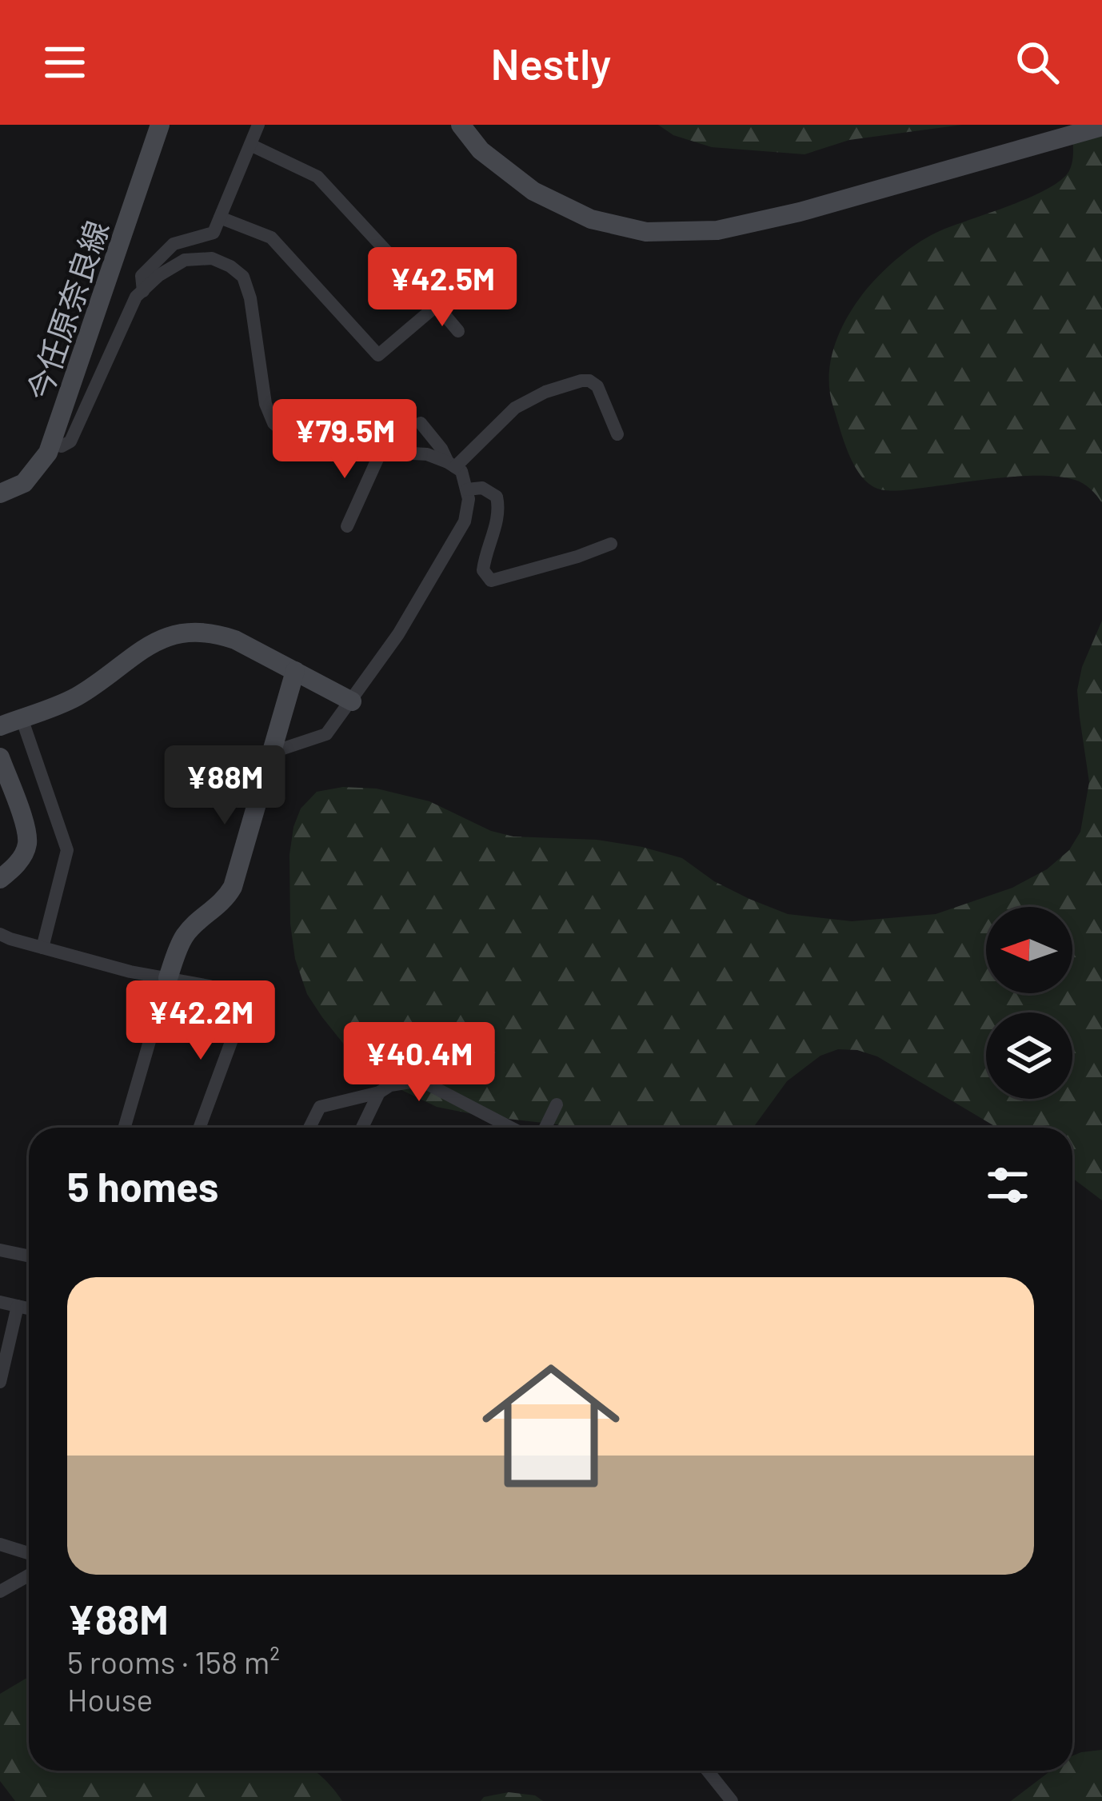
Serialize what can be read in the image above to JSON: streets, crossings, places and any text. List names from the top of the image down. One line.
{"streets":{"street":["今任原奈良線"]},"north":"left","page":{"header":"Nestly","price":["¥42.5M","¥79.5M","¥88M","¥42.2M","¥40.4M"],"heading":"5 homes","list":[{"name":"¥88M","note":"5 rooms · 158 m² · House"}]}}
